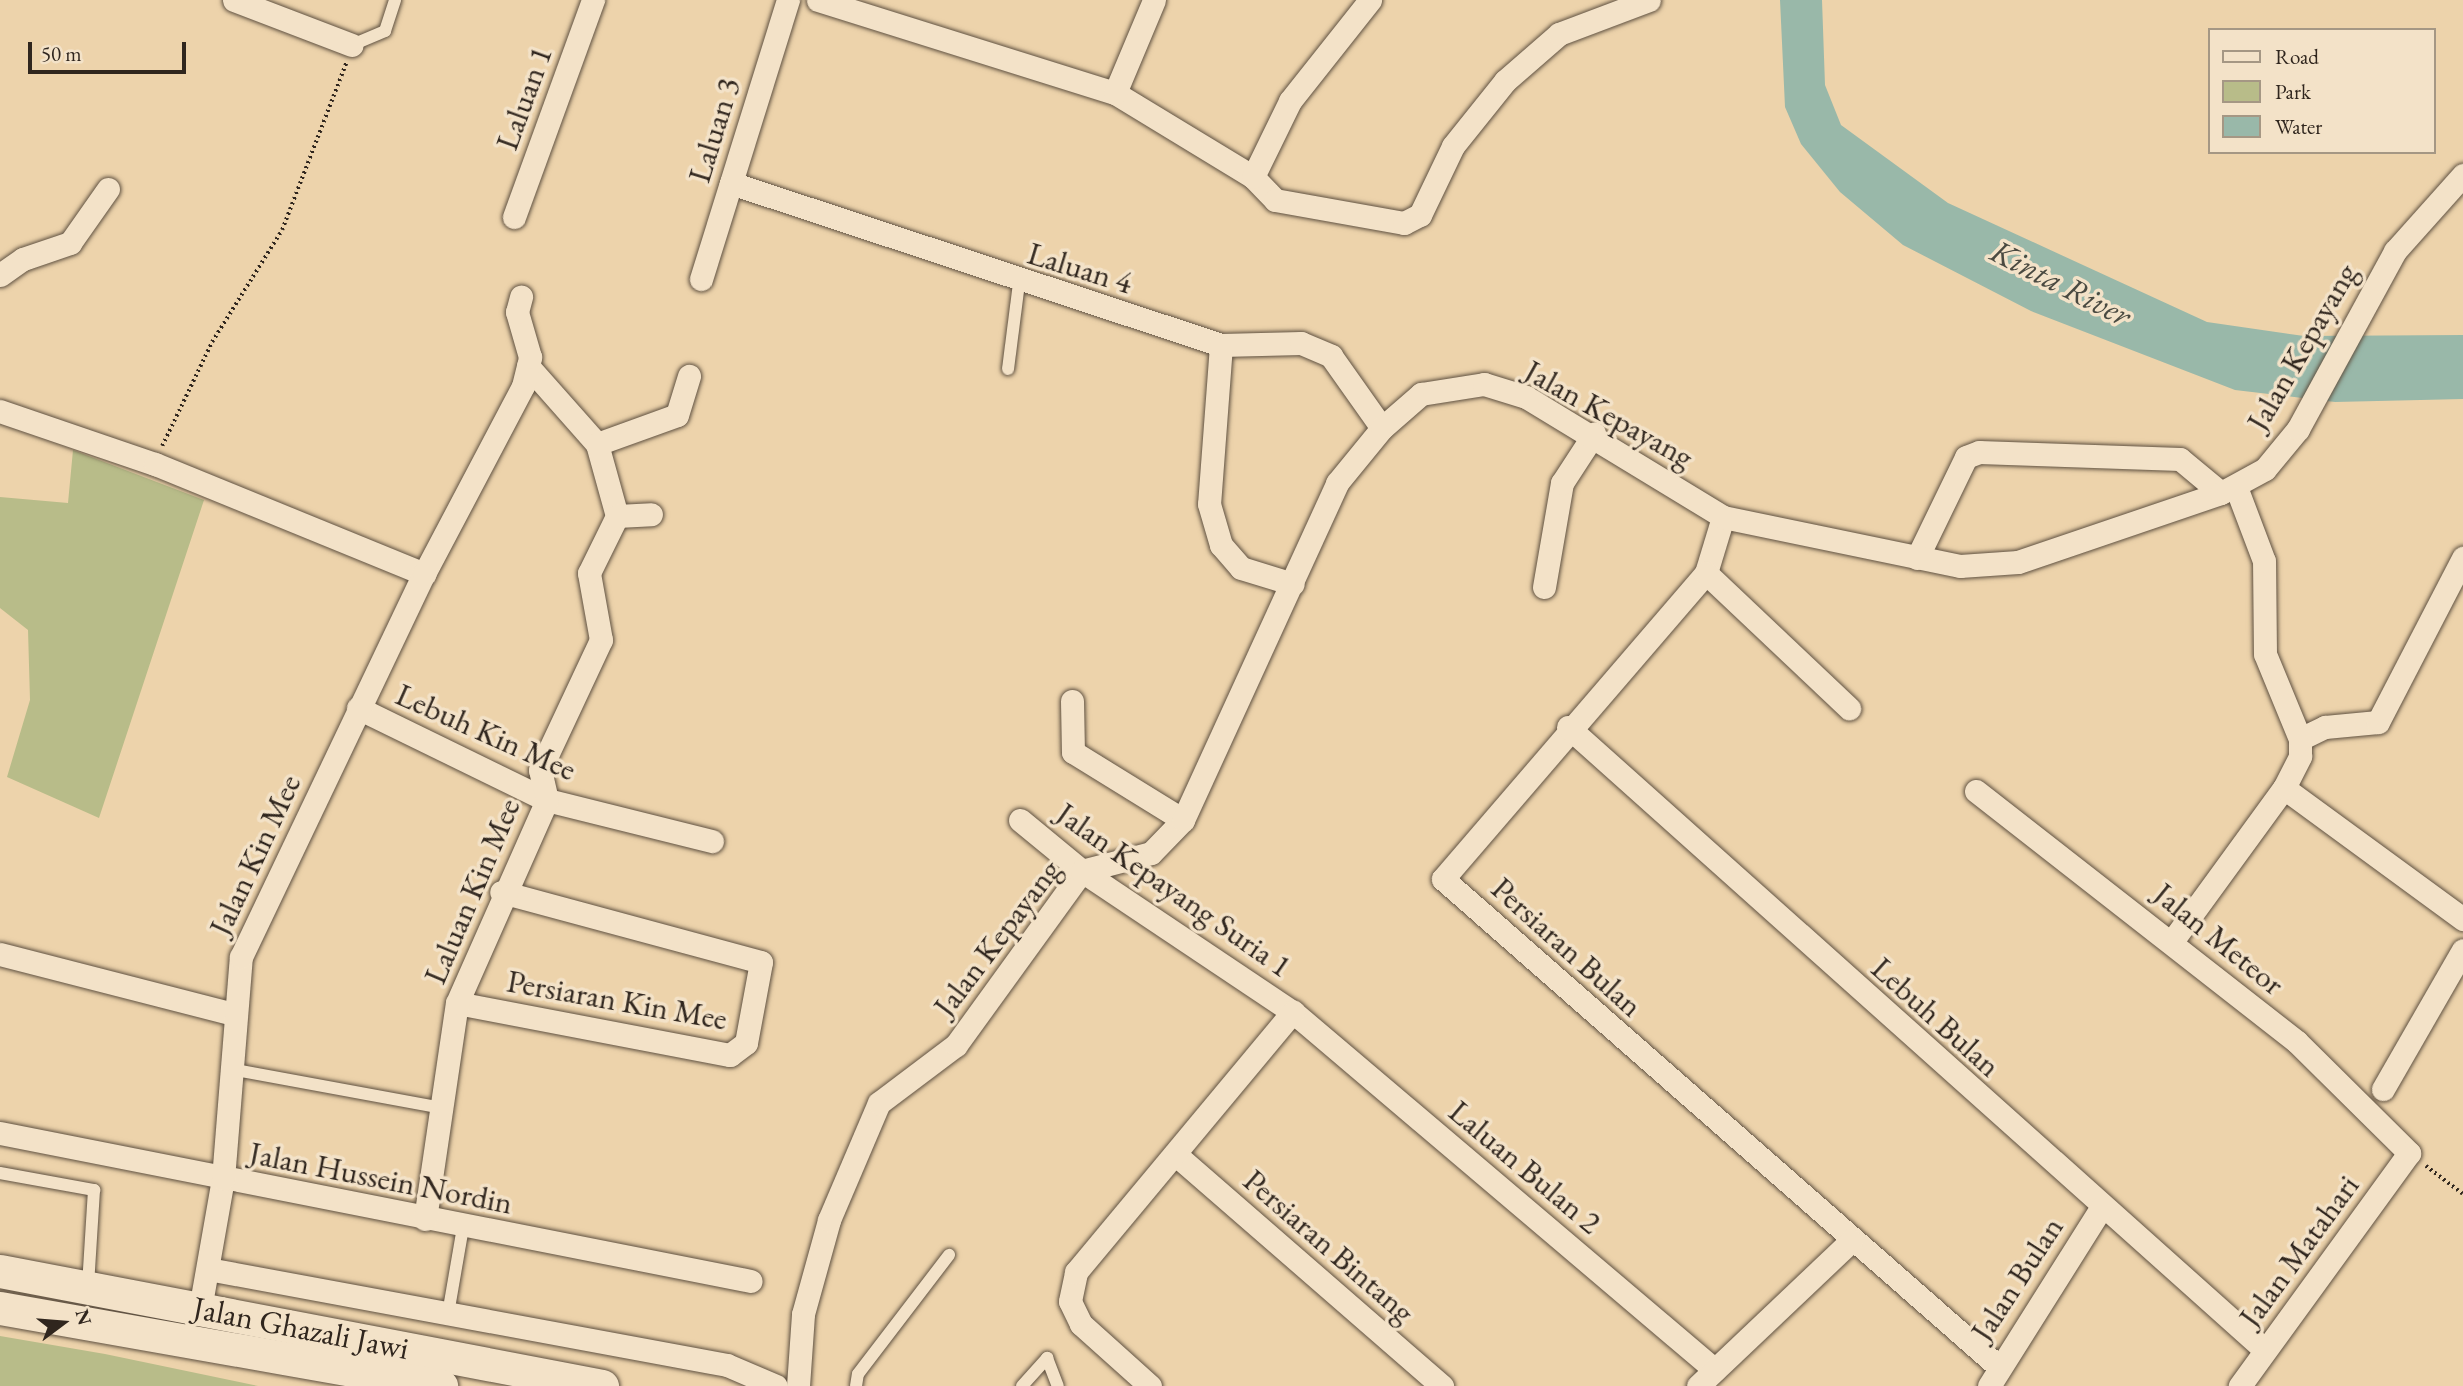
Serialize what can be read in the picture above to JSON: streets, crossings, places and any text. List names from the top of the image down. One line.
{"streets":{"main road":["Jalan Ghazali Jawi"],"street":["Laluan 1","Laluan 3","Laluan 4","Jalan Kepayang","Lebuh Kin Mee","Jalan Kin Mee","Jalan Kepayang Suria 1","Laluan Kin Mee","Jalan Meteor","Persiaran Bulan","Persiaran Kin Mee","Lebuh Bulan","Laluan Bulan 2","Jalan Hussein Nordin","Persiaran Bintang","Jalan Matahari","Jalan Bulan"]},"crossings":[["Laluan 3","Laluan 4"],["Laluan 4","Jalan Kepayang"],["Jalan Kepayang","Jalan Kepayang Suria 1"],["Jalan Kepayang","Persiaran Bulan"],["Lebuh Kin Mee","Jalan Kin Mee"],["Lebuh Kin Mee","Laluan Kin Mee"],["Jalan Kin Mee","Jalan Hussein Nordin"],["Jalan Kin Mee","Jalan Ghazali Jawi"],["Jalan Kepayang Suria 1","Laluan Bulan 2"],["Laluan Kin Mee","Persiaran Kin Mee"],["Laluan Kin Mee","Jalan Hussein Nordin"],["Jalan Meteor","Jalan Matahari"],["Persiaran Bulan","Lebuh Bulan"],["Persiaran Bulan","Jalan Bulan"],["Lebuh Bulan","Jalan Matahari"],["Lebuh Bulan","Jalan Bulan"]],"water":["Kinta River"],"legend":["Road","Park","Water"],"scale_bar":"50 m","north":"right"}
